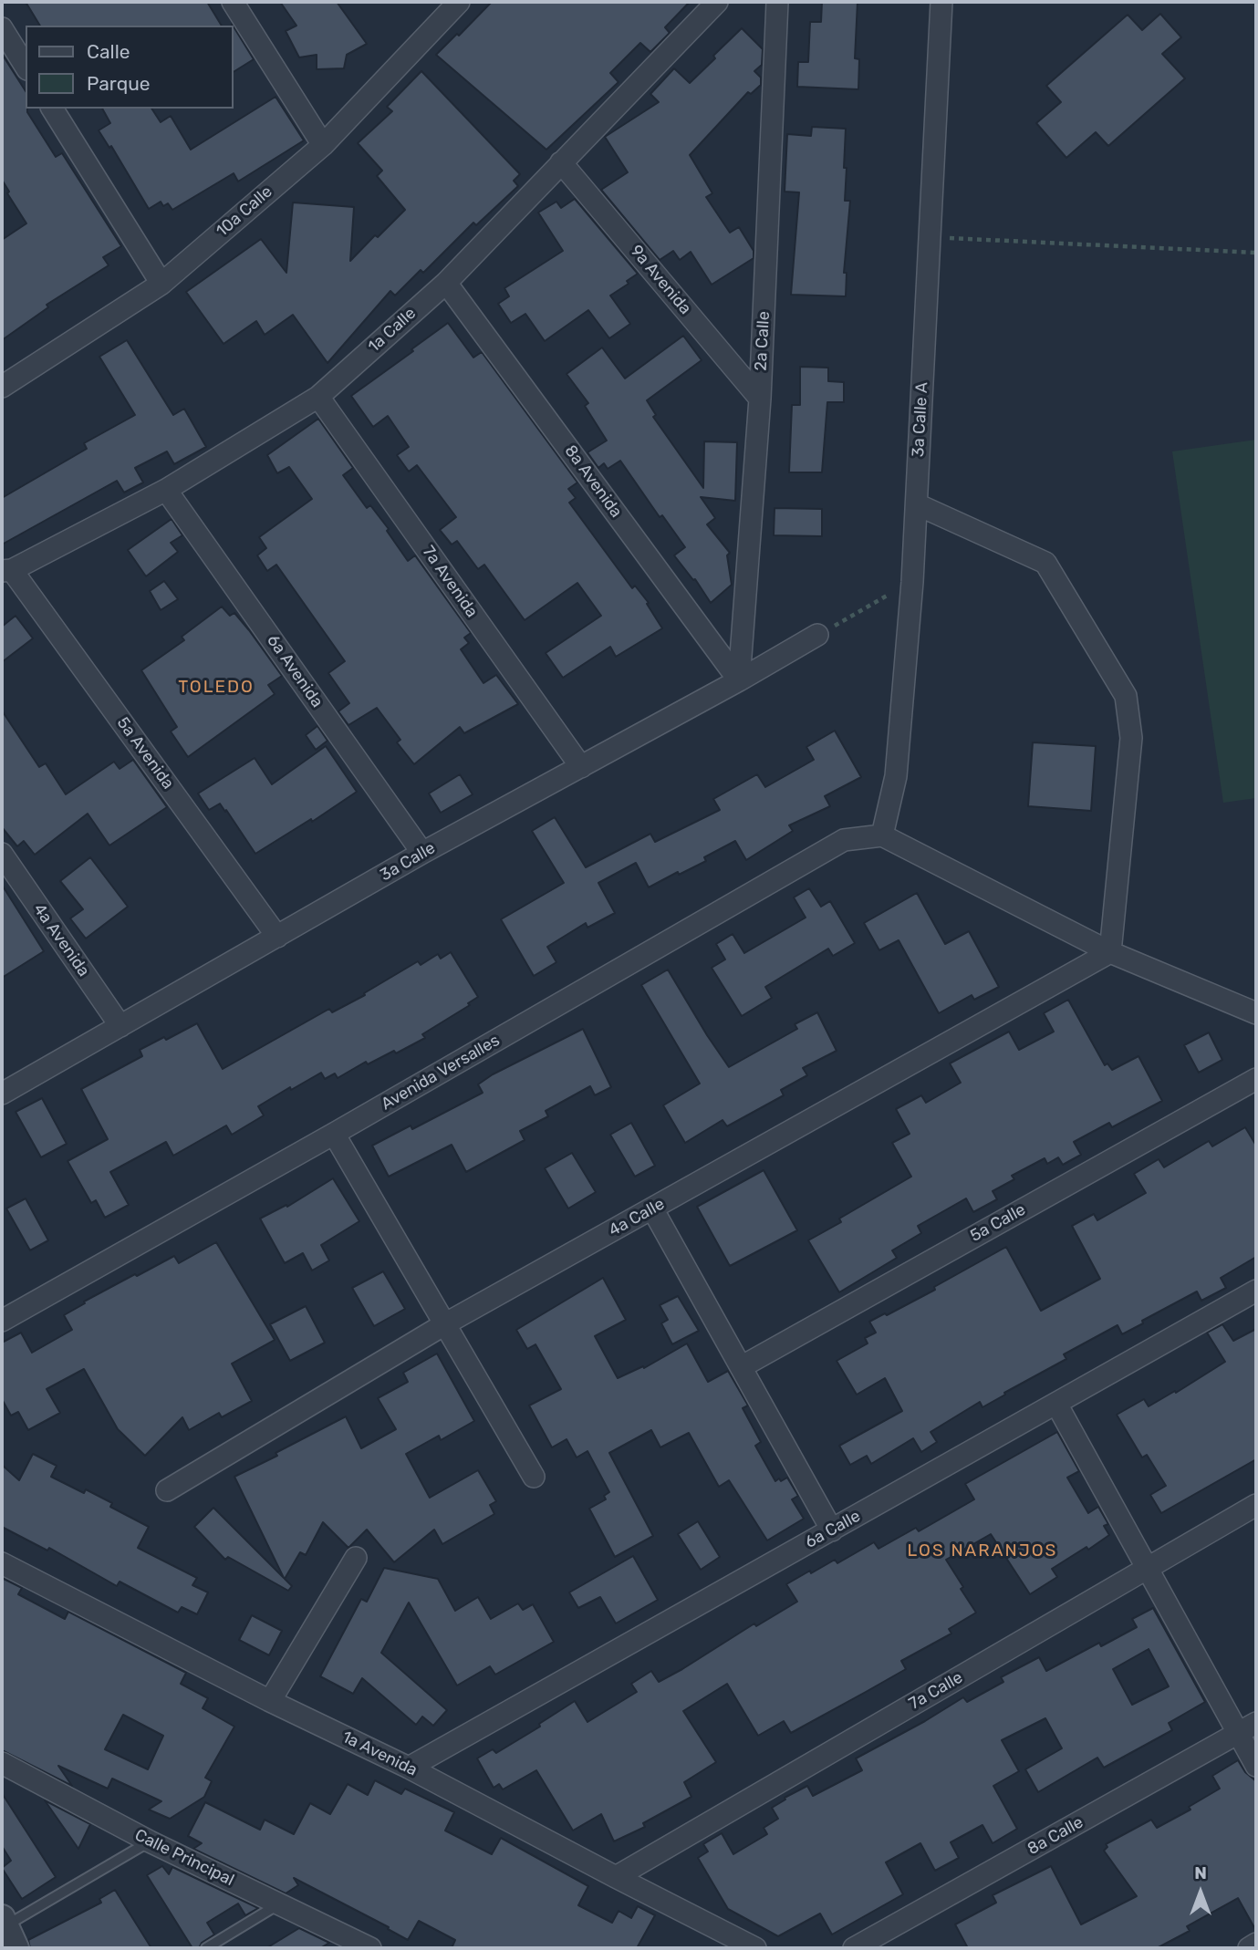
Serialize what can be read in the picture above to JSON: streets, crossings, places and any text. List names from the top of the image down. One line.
{"streets":{"street":["10a Calle","9a Avenida","1a Calle","2a Calle","3a Calle A","8a Avenida","7a Avenida","6a Avenida","5a Avenida","3a Calle","4a Avenida","Avenida Versalles","4a Calle","5a Calle","6a Calle","7a Calle","1a Avenida","8a Calle","Calle Principal"]},"crossings":[["9a Avenida","1a Calle"],["9a Avenida","2a Calle"],["1a Calle","8a Avenida"],["1a Calle","7a Avenida"],["1a Calle","6a Avenida"],["1a Calle","5a Avenida"],["2a Calle","8a Avenida"],["2a Calle","3a Calle"],["3a Calle A","Avenida Versalles"],["8a Avenida","3a Calle"],["7a Avenida","3a Calle"],["6a Avenida","3a Calle"],["5a Avenida","3a Calle"],["3a Calle","4a Avenida"],["6a Calle","1a Avenida"],["7a Calle","1a Avenida"]],"districts":["TOLEDO","LOS NARANJOS"],"legend":["Calle","Parque"],"north":"top"}
